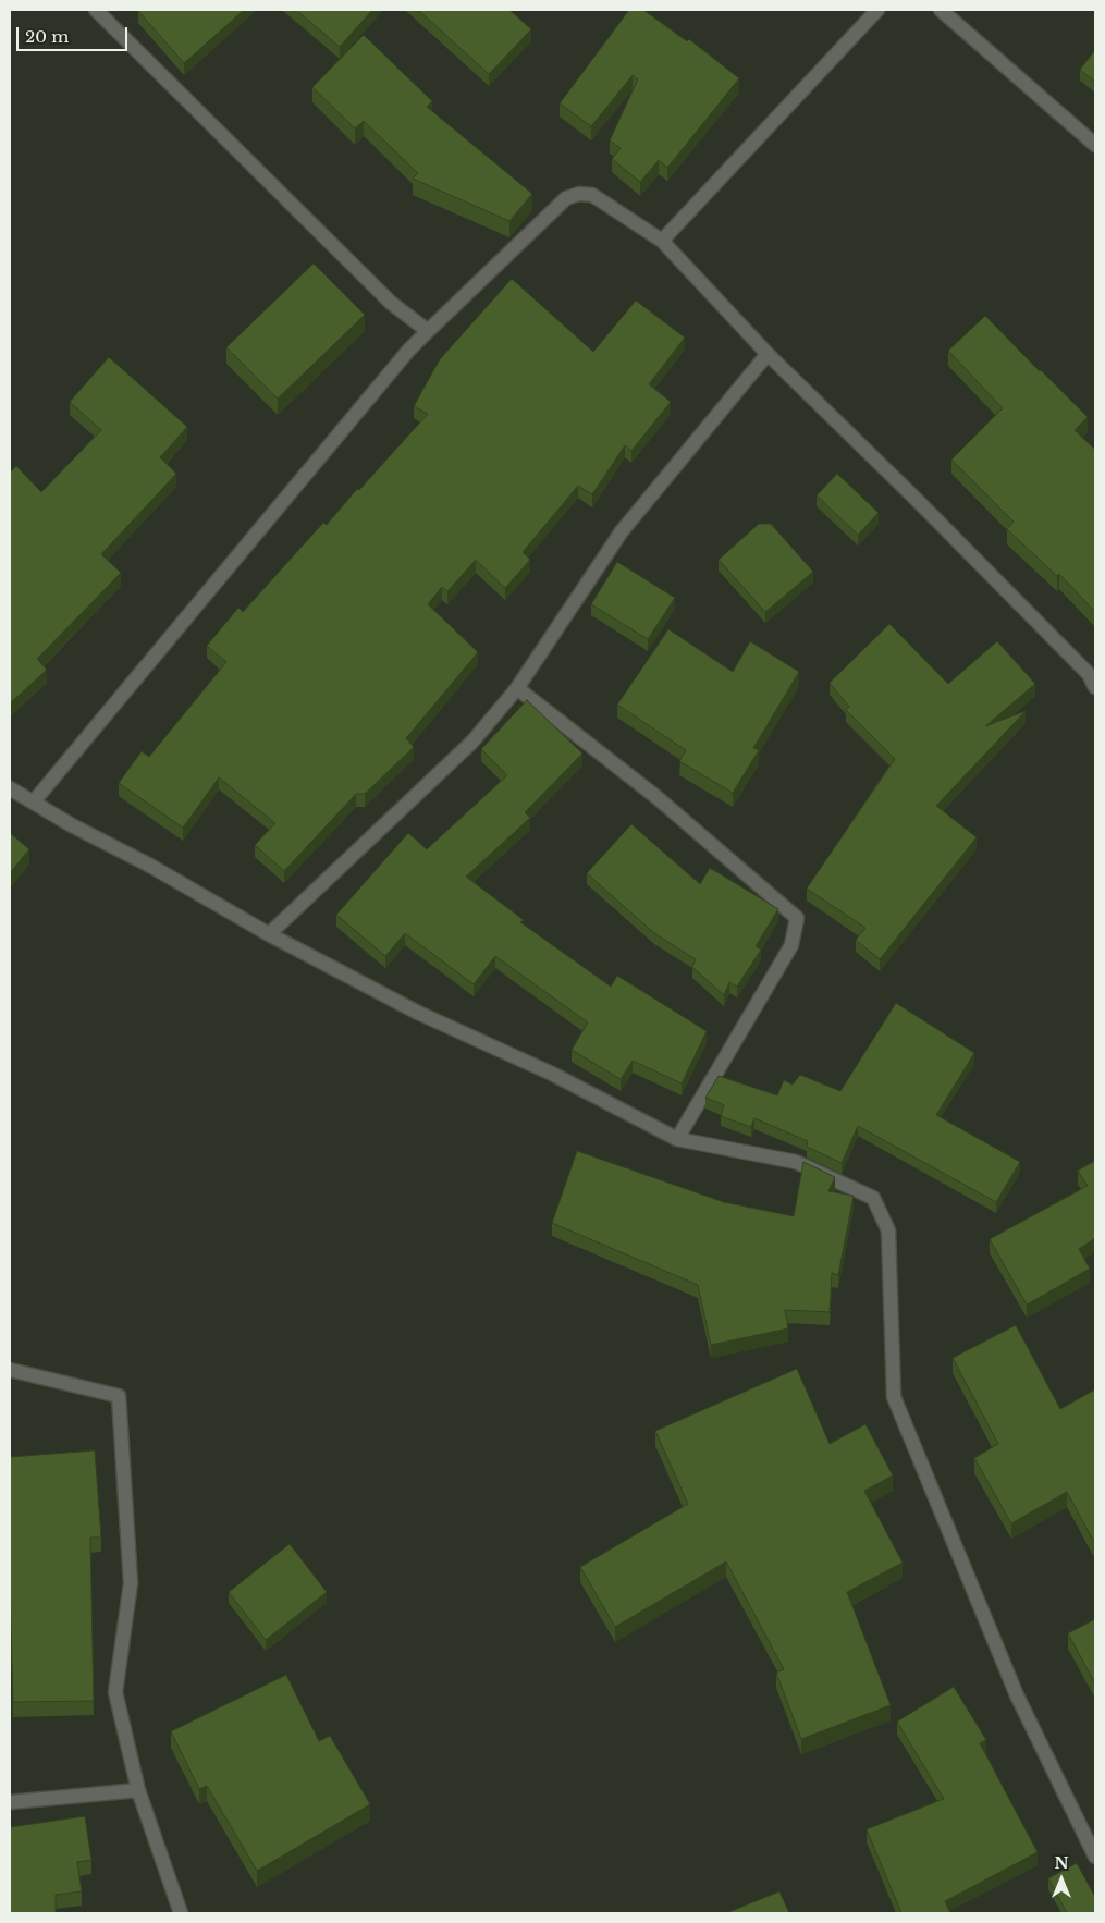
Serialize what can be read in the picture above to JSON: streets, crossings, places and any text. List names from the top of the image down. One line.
{"scale_bar":"20 m","north":"top"}
